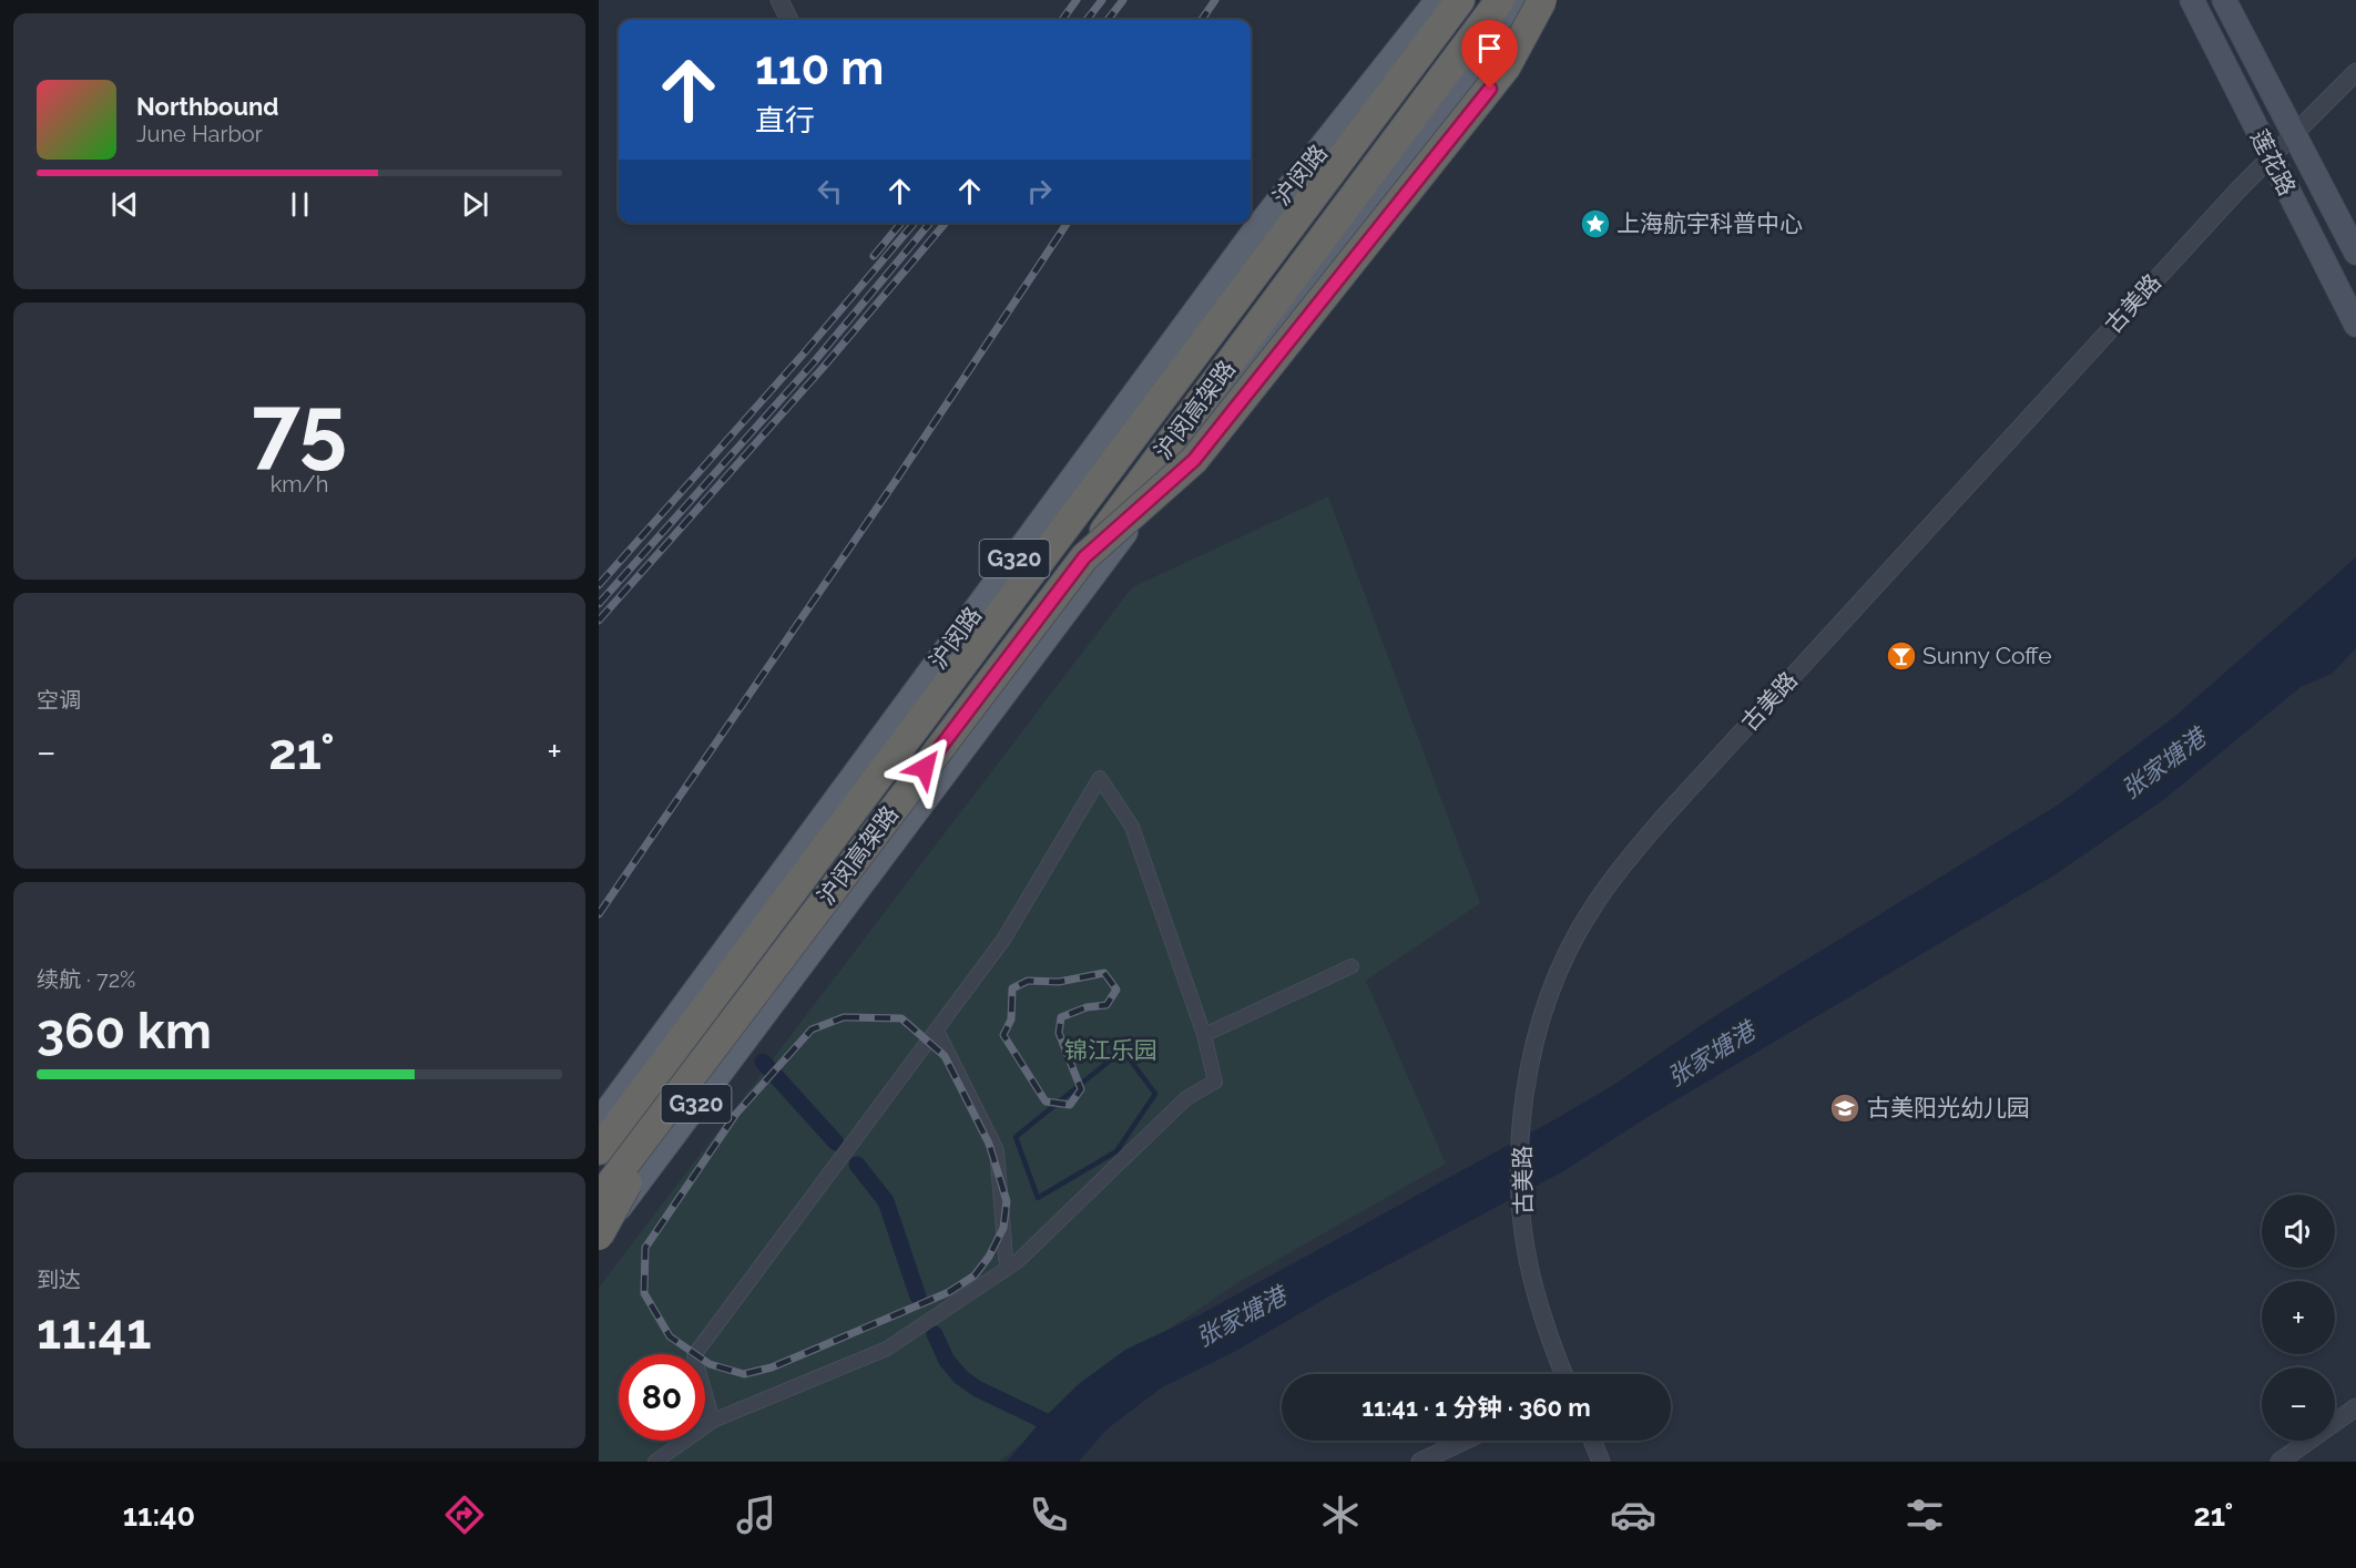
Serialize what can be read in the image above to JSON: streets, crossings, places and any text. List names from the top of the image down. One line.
{"streets":{"highway":["沪闵高架路"],"main road":["莲花路","沪闵路","G320"],"street":["古美路"]},"crossings":[["莲花路","古美路"]],"water":["张家塘港"],"parks":["锦江乐园"],"places":{"place":["上海航宇科普中心"],"bar":["Sunny Coffe"],"school or university":["古美阳光幼儿园"]},"page":{"turn":["110 m","直行"],"song":["Northbound","June Harbor"],"tile":[["75","km/h"],"空调",["续航 · 72%","360 km"],["到达","11:41"]],"heat":["−","21°","+"],"map_buttons":["+","−"],"limit":"80","trip":"11:41 · 1 分钟 · 360 m","tabs":["11:40","21°"]}}
